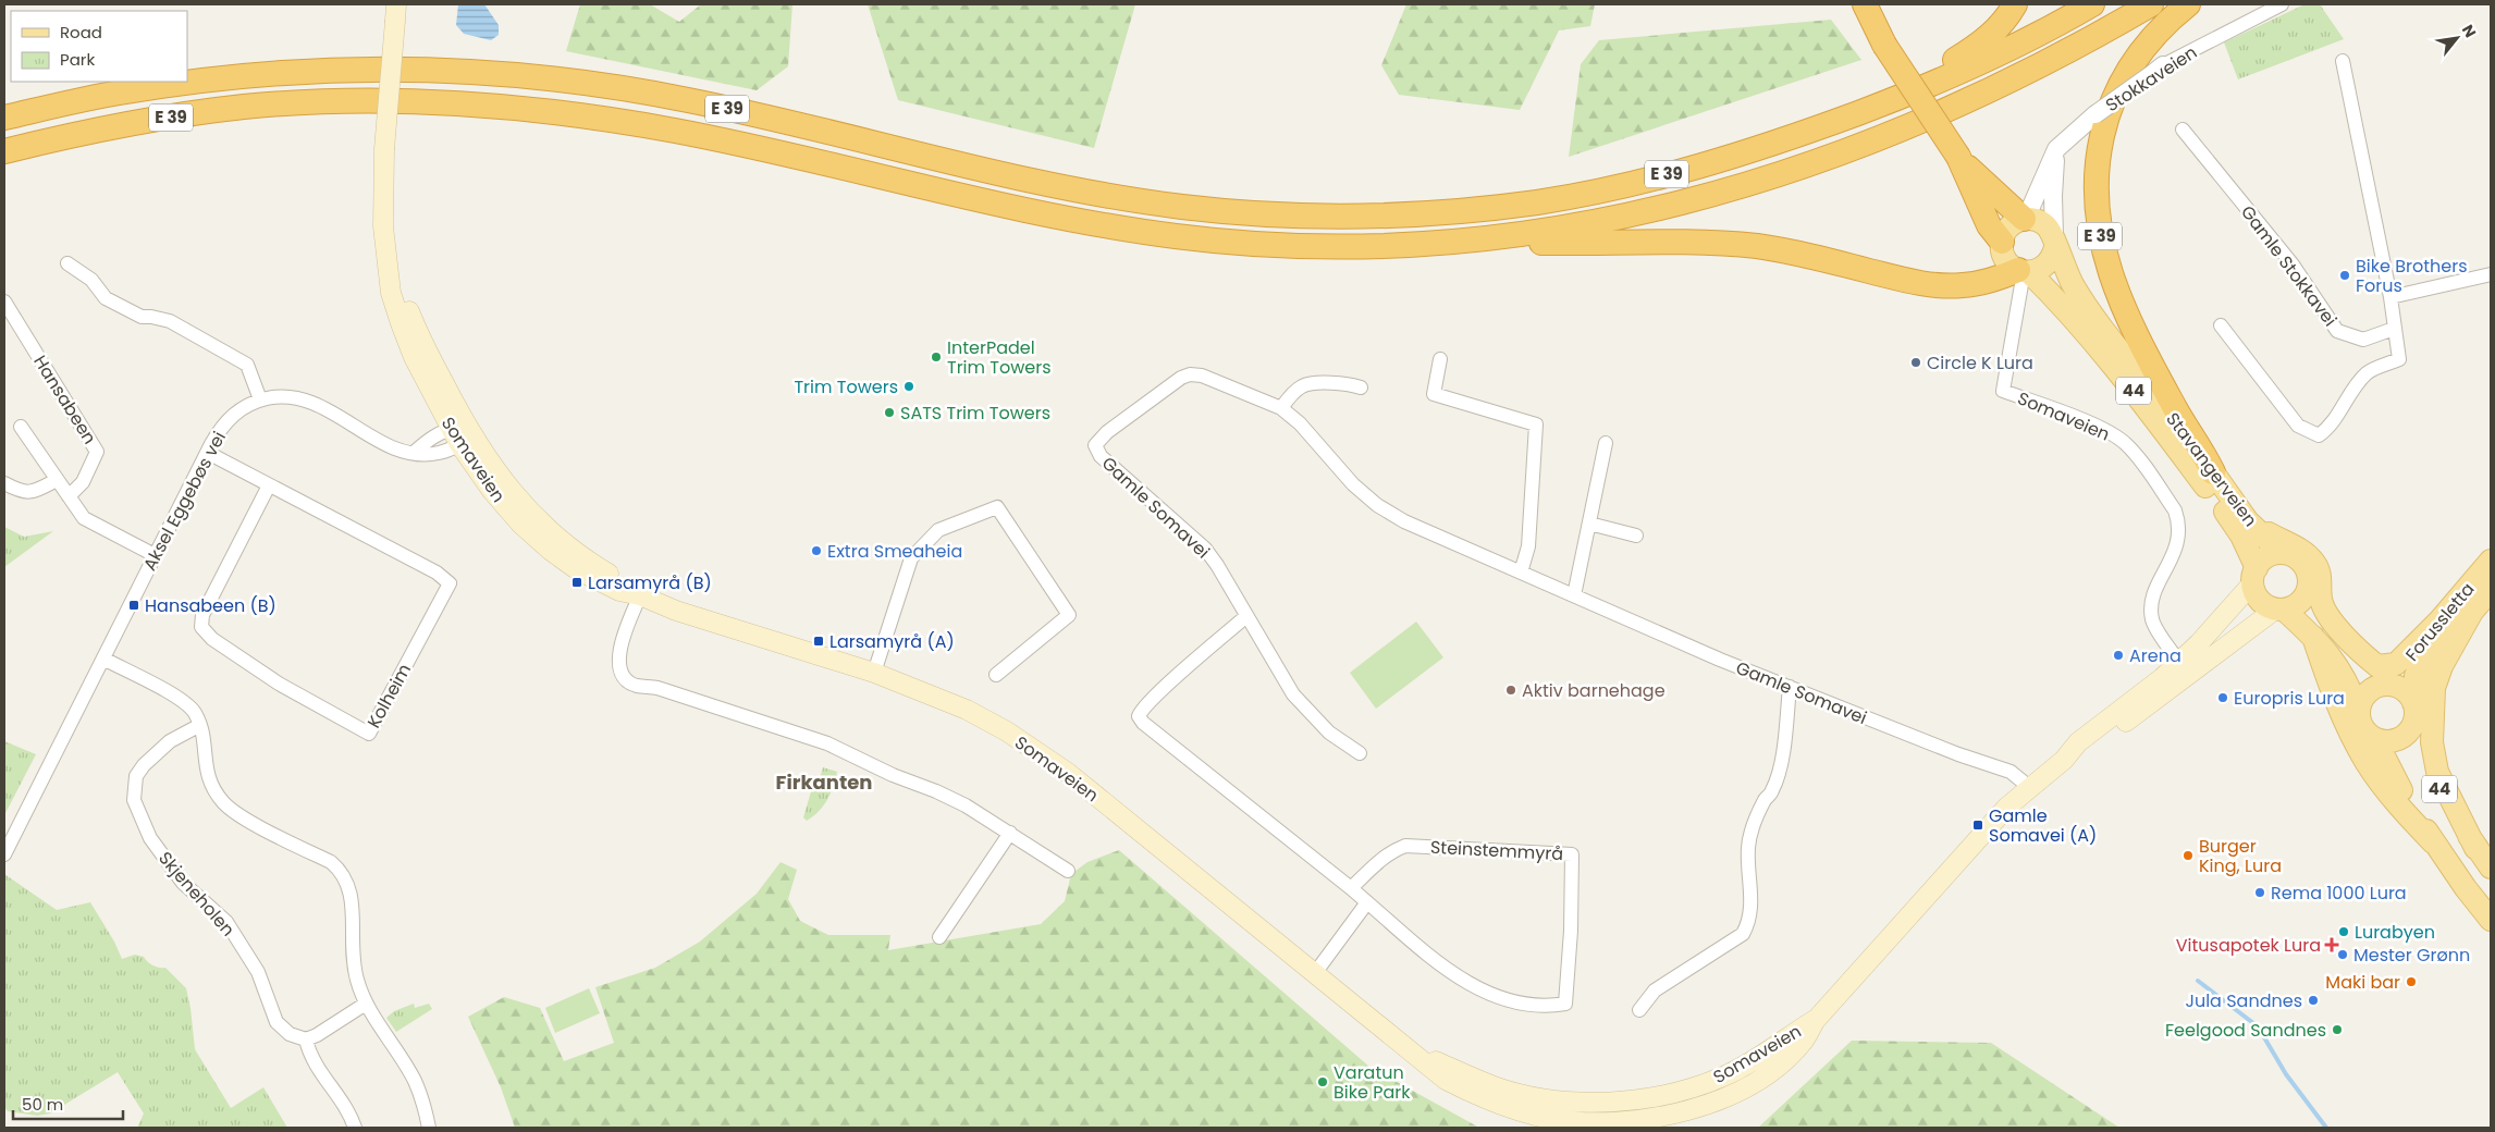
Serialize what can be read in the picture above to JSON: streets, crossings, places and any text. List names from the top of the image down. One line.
{"streets":{"highway":["E 39"],"main road":["44","Somaveien","Stavangerveien","Forussletta"],"street":["Stokkaveien","Gamle Stokkavei","Hansabeen","Aksel Eggebøs vei","Gamle Somavei","Kolheim","Steinstemmyrå","Skjeneholen"]},"crossings":[["Stokkaveien","E 39"],["Stokkaveien","44"],["Stokkaveien","Somaveien"],["Stokkaveien","Stavangerveien"],["E 39","44"],["E 39","Somaveien"],["E 39","Stavangerveien"],["44","Somaveien"],["44","Stavangerveien"],["44","Forussletta"],["Somaveien","Stavangerveien"],["Somaveien","Aksel Eggebøs vei"],["Somaveien","Gamle Somavei"],["Aksel Eggebøs vei","Kolheim"],["Gamle Somavei","Steinstemmyrå"]],"districts":["Firkanten"],"places":{"other":["Bike Brothers Forus","InterPadel Trim Towers","Circle K Lura","Trim Towers","SATS Trim Towers","Extra Smeaheia","Arena","Aktiv barnehage","Europris Lura","Burger King, Lura","Rema 1000 Lura","Lurabyen","Mester Grønn","Maki bar","Jula Sandnes","Feelgood Sandnes","Varatun Bike Park"],"transit":["Larsamyrå (B)","Hansabeen (B)","Larsamyrå (A)","Gamle Somavei (A)"],"health":["Vitusapotek Lura"]},"legend":["Road","Park"],"scale_bar":"50 m","north":"top right"}
